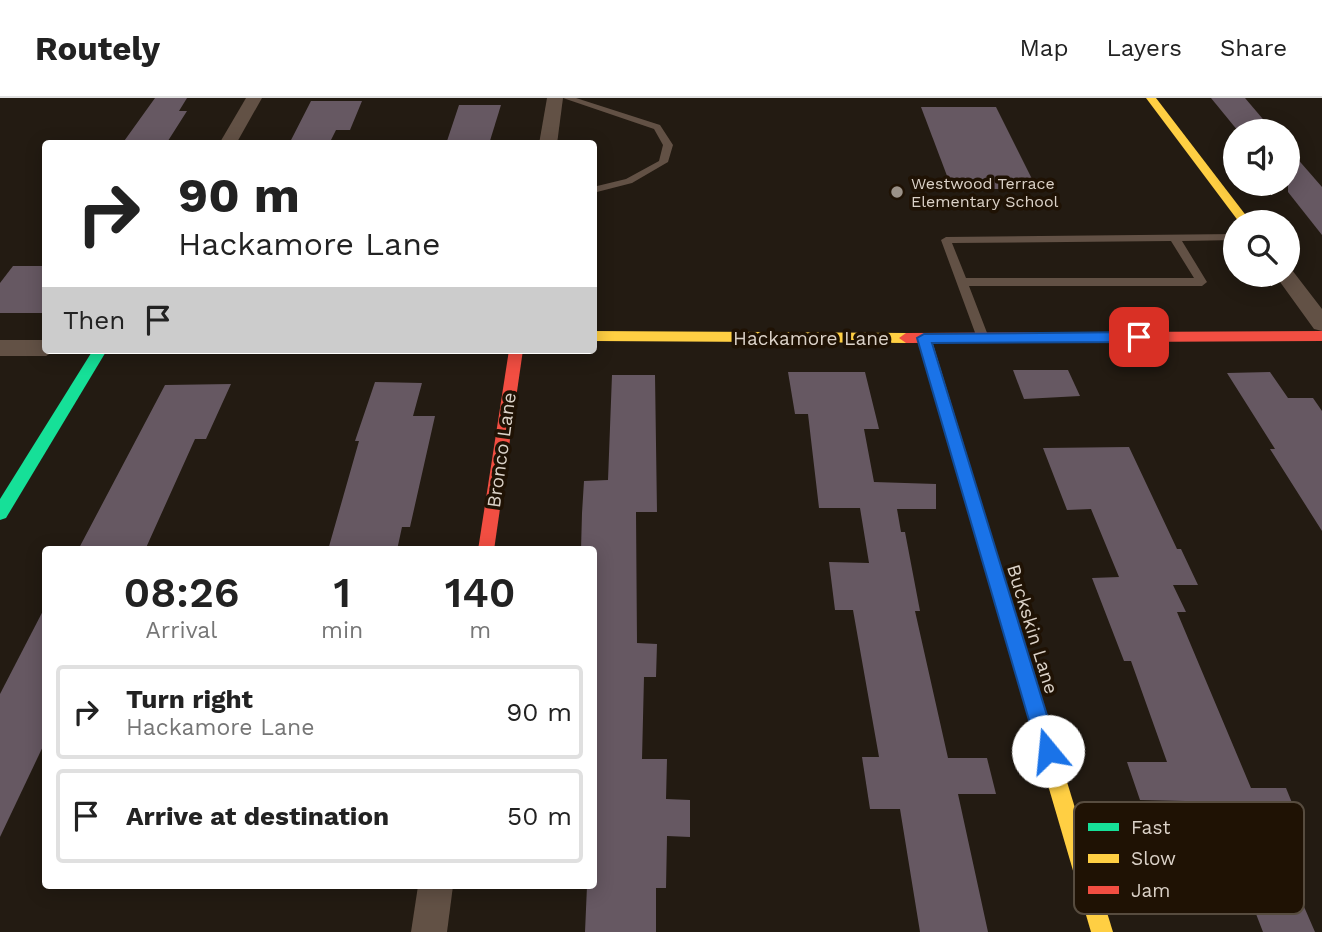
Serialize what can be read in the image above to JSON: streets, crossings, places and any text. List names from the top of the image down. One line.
{"streets":{"street":["Hackamore Lane","Bronco Lane","Buckskin Lane"]},"crossings":[["Hackamore Lane","Buckskin Lane"]],"places":["Westwood Terrace Elementary School"],"legend":["Fast","Slow","Jam"],"page":{"header":"Routely","nav":["Map","Layers","Share"],"turn":["90 m","Hackamore Lane"],"then":"Then","eta":["08:26","Arrival","1","min","140","m"],"list":[{"name":"Turn right","note":"Hackamore Lane","value":"90 m"},{"name":"Arrive at destination","value":"50 m"}]}}
